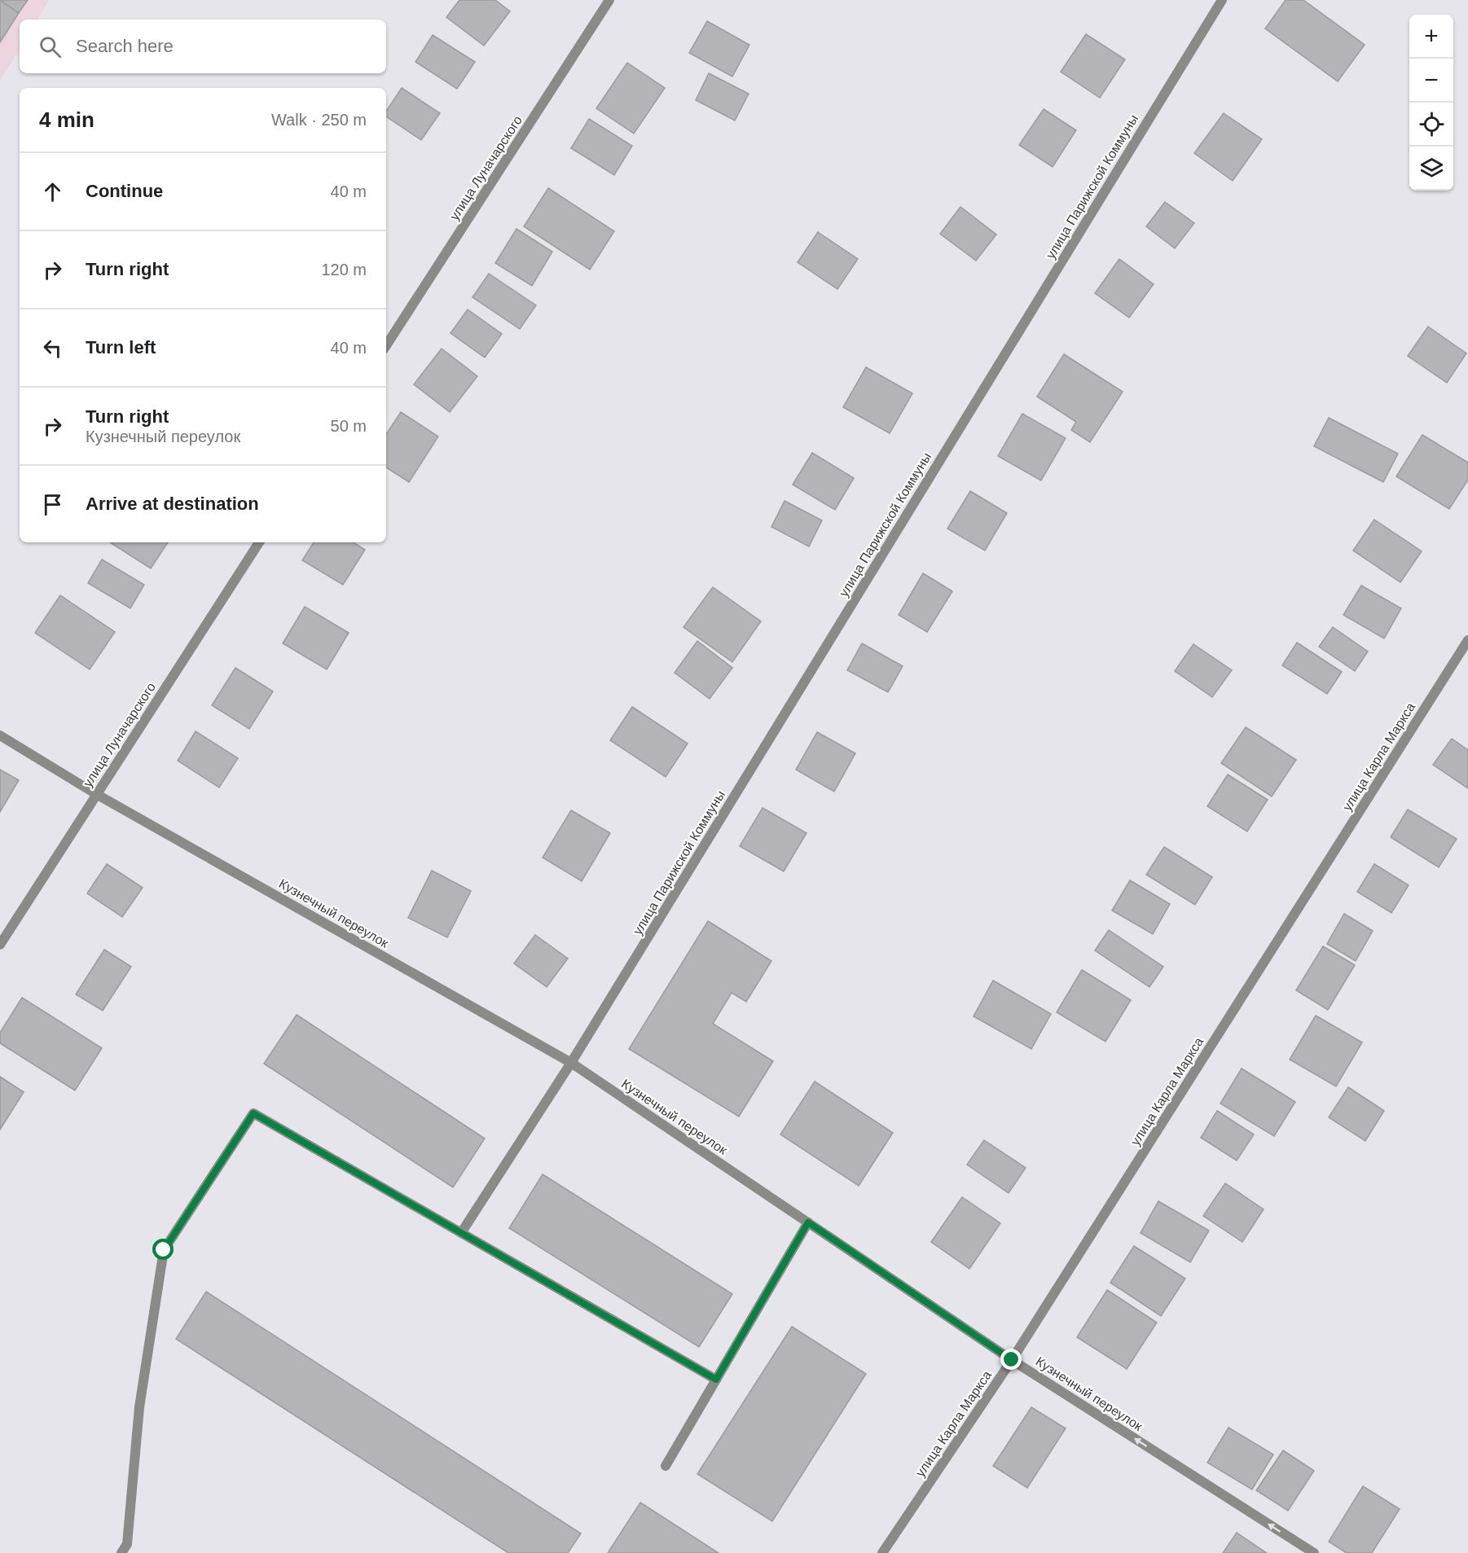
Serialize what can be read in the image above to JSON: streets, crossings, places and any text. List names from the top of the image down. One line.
{"streets":{"street":["улица Луначарского","улица Парижской Коммуны","улица Карла Маркса","Кузнечный переулок"]},"crossings":[["улица Луначарского","Кузнечный переулок"],["улица Парижской Коммуны","Кузнечный переулок"],["улица Карла Маркса","Кузнечный переулок"]],"page":{"map_buttons":["+","−"],"search":"Search here","heading":["4 min","Walk · 250 m"],"list":[["Continue","40 m"],["Turn right","120 m"],["Turn left","40 m"],["Turn right","Кузнечный переулок","50 m"],"Arrive at destination"]}}
